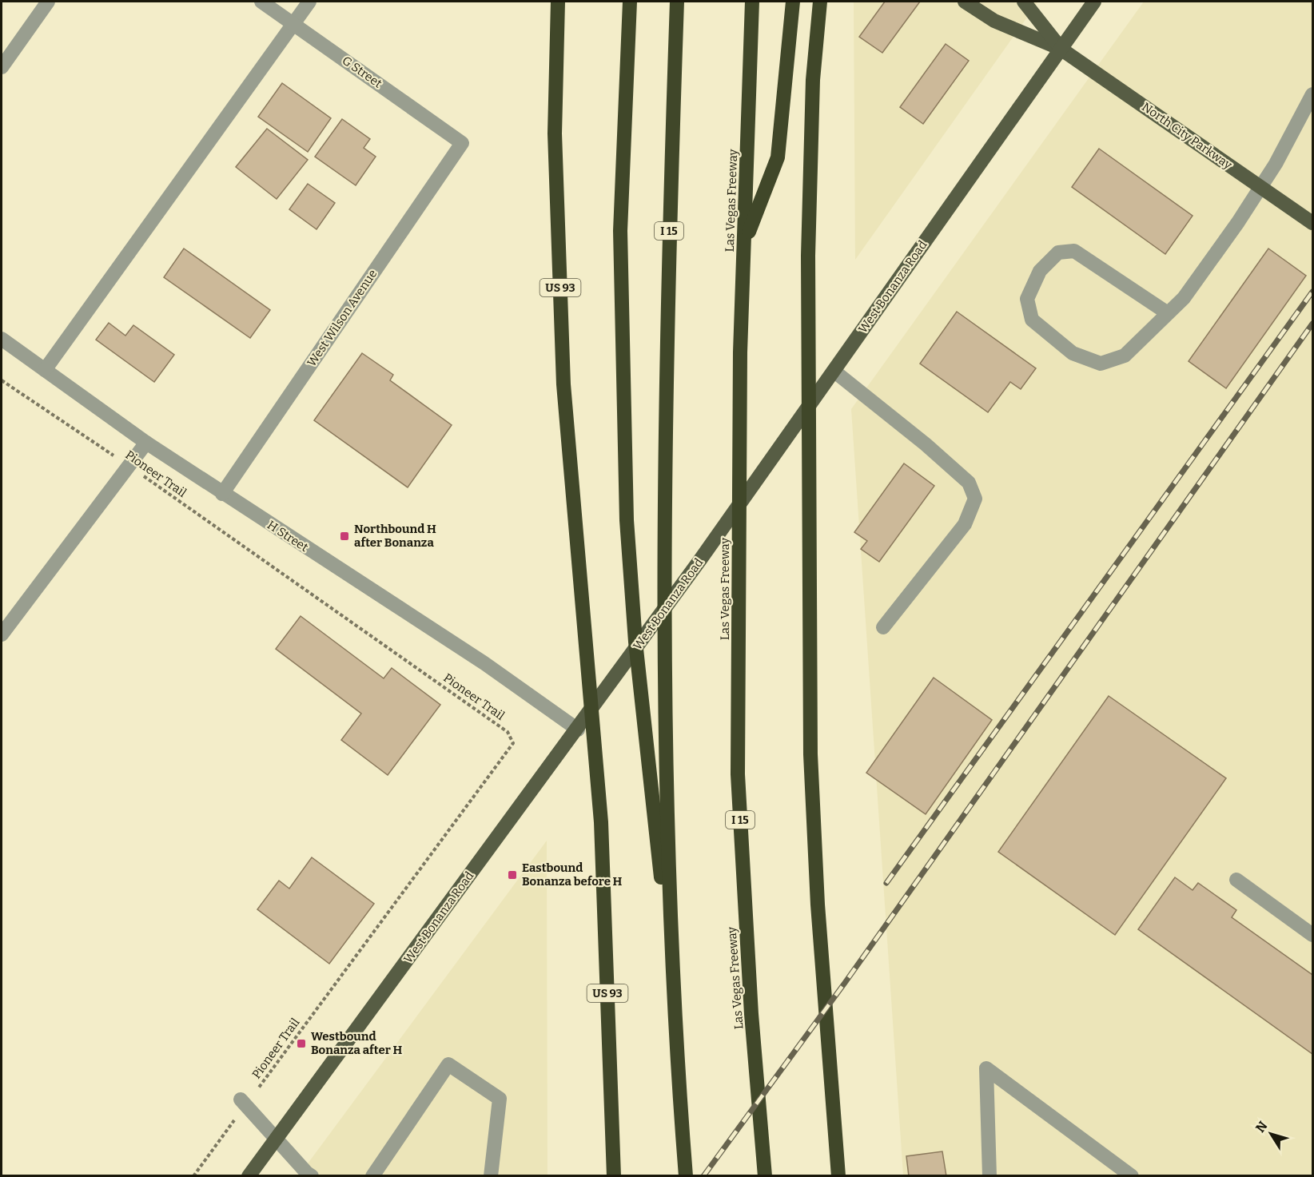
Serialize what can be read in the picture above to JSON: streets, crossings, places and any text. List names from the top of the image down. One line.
{"streets":{"highway":["Las Vegas Freeway","I 15","US 93"],"main road":["North City Parkway","West Bonanza Road"],"street":["G Street","West Wilson Avenue","H Street"],"path":["Pioneer Trail"]},"crossings":[["G Street","West Wilson Avenue"],["North City Parkway","West Bonanza Road"],["West Bonanza Road","H Street"],["West Wilson Avenue","H Street"]],"places":{"transit":["Northbound H after Bonanza","Eastbound Bonanza before H","Westbound Bonanza after H"]},"north":"top left"}
